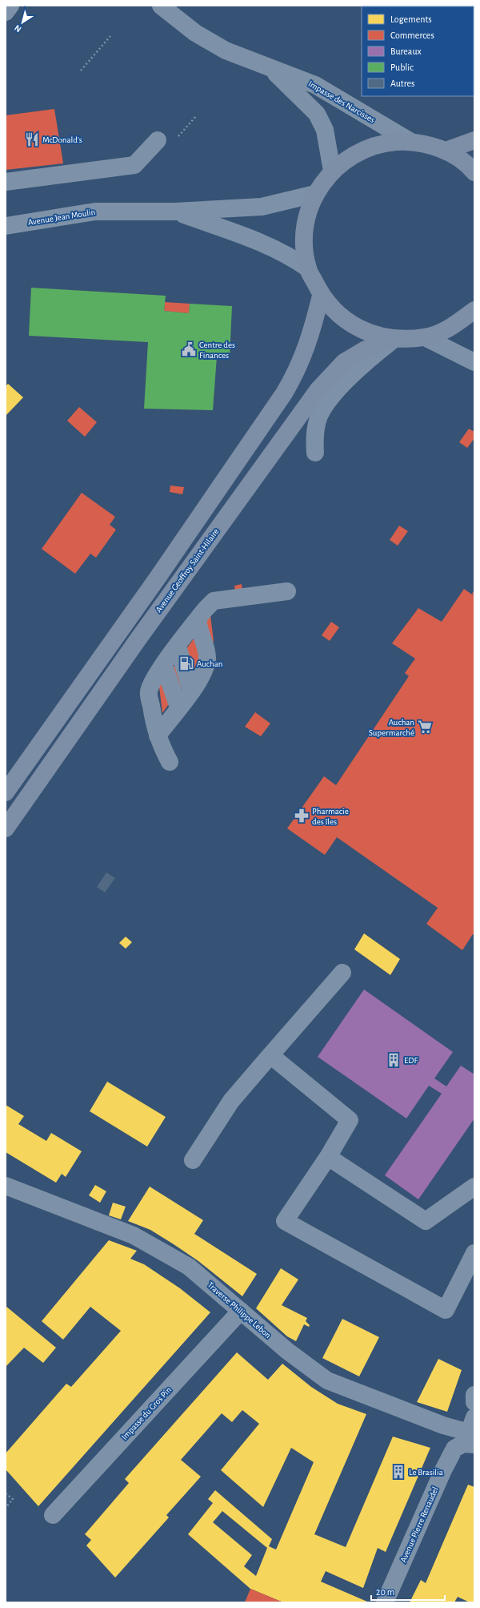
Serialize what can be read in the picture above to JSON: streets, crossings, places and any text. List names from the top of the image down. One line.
{"streets":{"main road":["Avenue Geoffroy Saint-Hilaire"],"street":["Impasse des Narcisses","Avenue Jean Moulin","Traverse Philippe Lebon","Impasse du Gros Pin","Avenue Pierre Renaudel"]},"crossings":[["Traverse Philippe Lebon","Impasse du Gros Pin"],["Traverse Philippe Lebon","Avenue Pierre Renaudel"]],"places":{"restaurant":["McDonald's"],"public building":["Centre des Finances"],"fuel station":["Auchan"],"supermarket":["Auchan Supermarché"],"pharmacy":["Pharmacie des îles"],"building":["EDF","Le Brasilia"]},"legend":["Logements","Commerces","Bureaux","Public","Autres"],"scale_bar":"20 m","north":"bottom left"}
